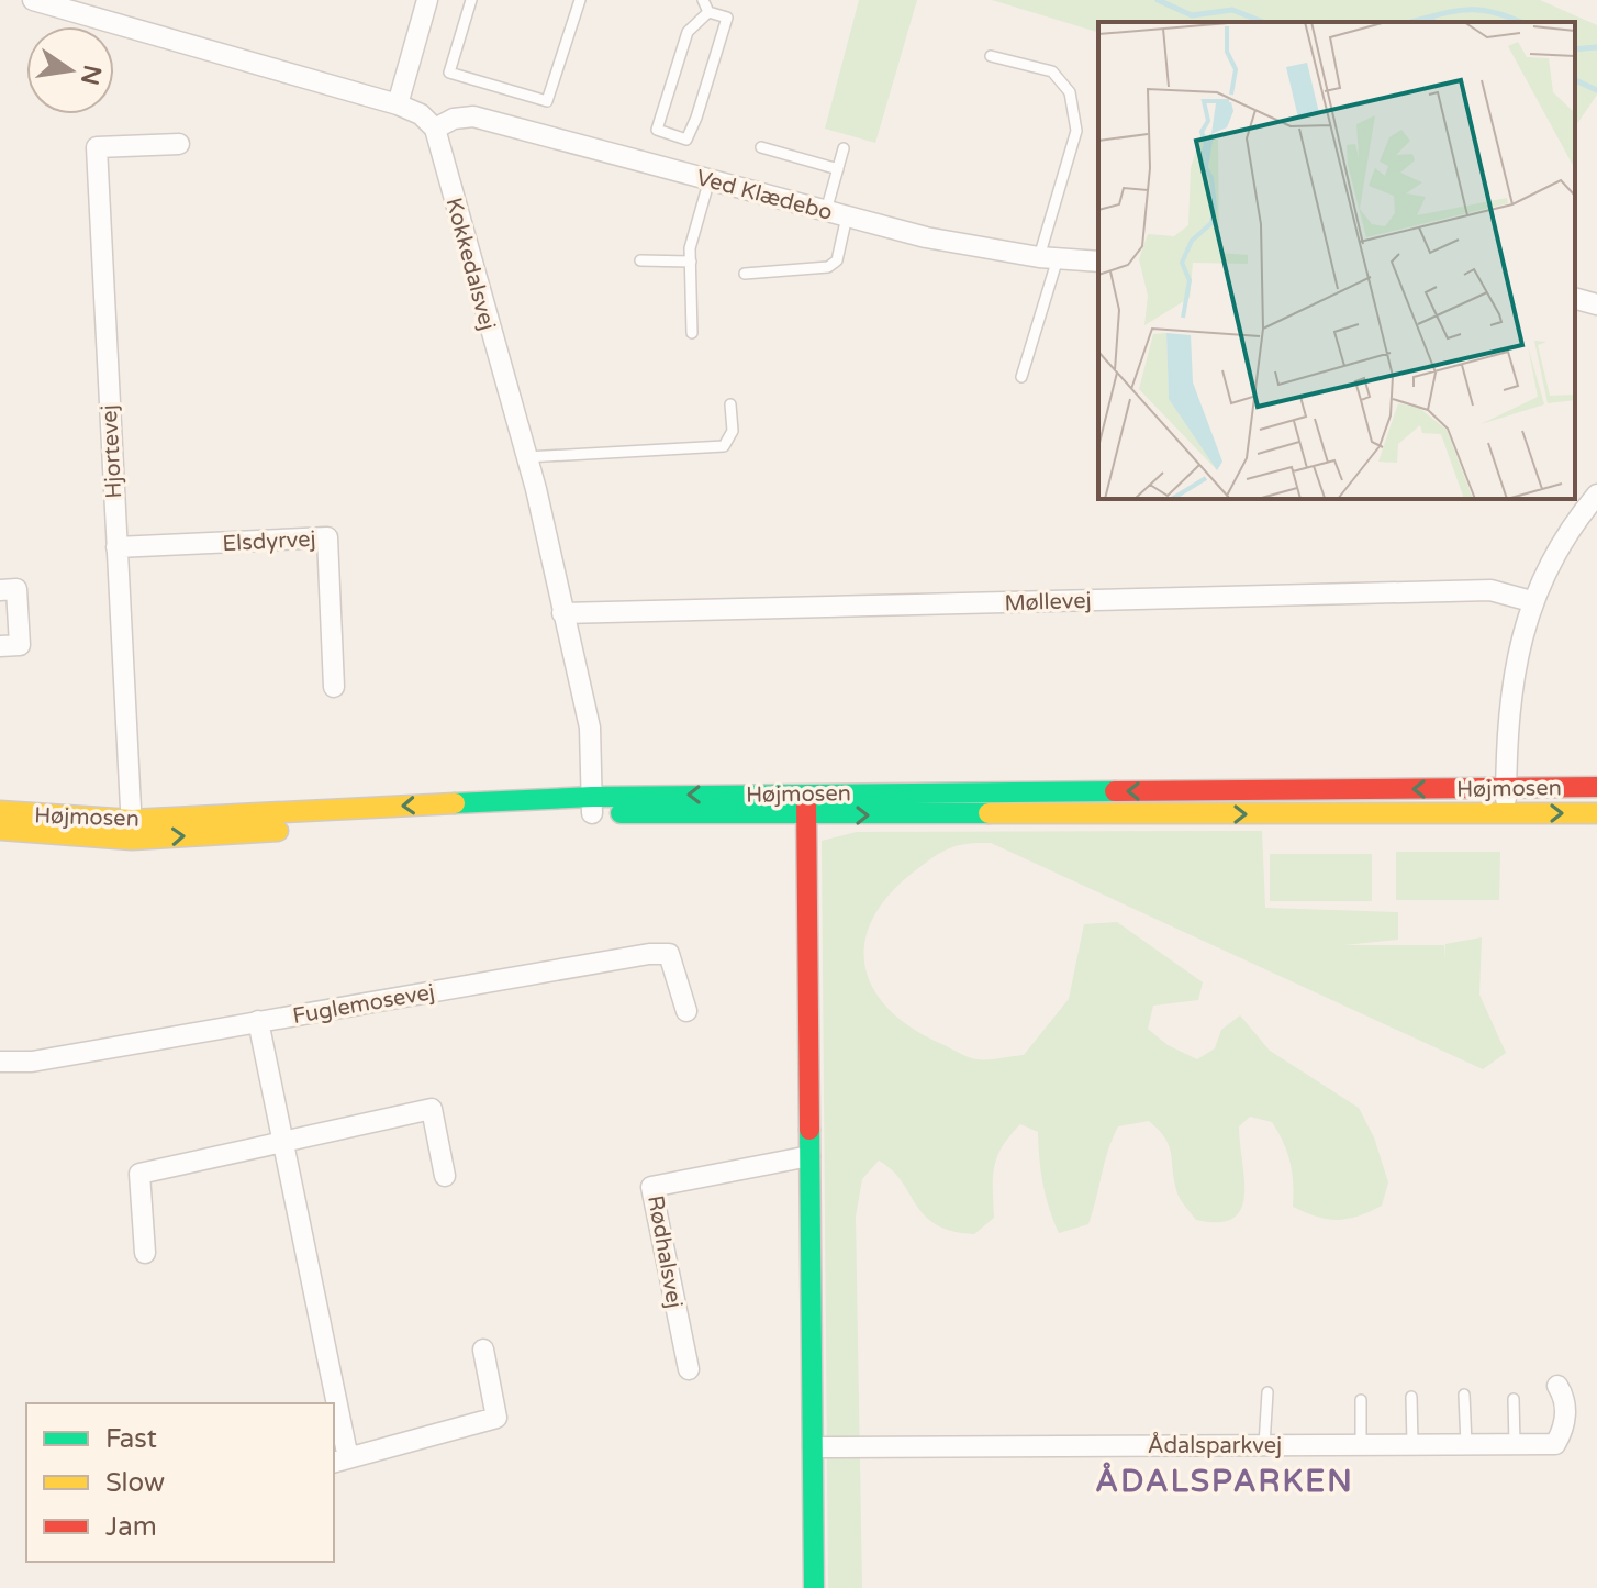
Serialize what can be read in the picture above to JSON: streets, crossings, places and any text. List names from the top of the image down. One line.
{"streets":{"street":["Ved Klædebo","Kokkedalsvej","Hjortevej","Elsdyrvej","Møllevej","Højmosen","Fuglemosevej","Rødhalsvej","Ådalsparkvej"]},"crossings":[["Ved Klædebo","Kokkedalsvej"],["Kokkedalsvej","Møllevej"],["Kokkedalsvej","Højmosen"],["Hjortevej","Elsdyrvej"],["Hjortevej","Højmosen"]],"districts":["ÅDALSPARKEN"],"legend":["Fast","Slow","Jam"],"north":"right"}
